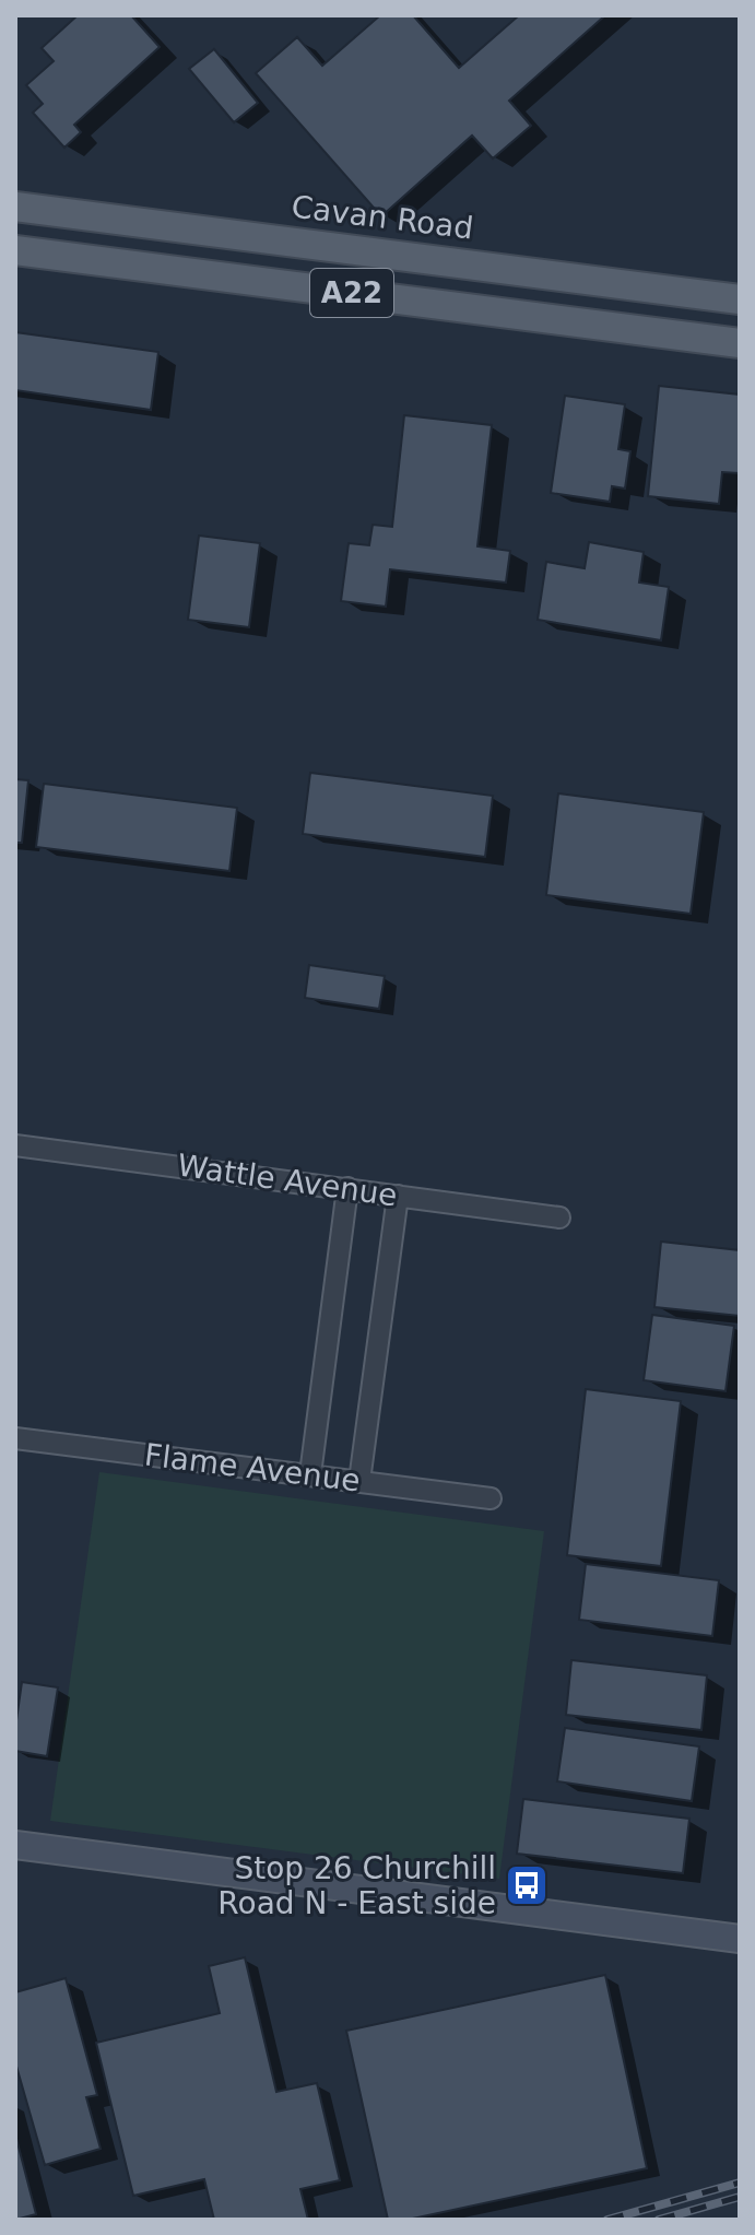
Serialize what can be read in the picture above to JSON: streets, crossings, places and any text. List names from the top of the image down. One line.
{"streets":{"main road":["Cavan Road","A22"],"street":["Wattle Avenue","Flame Avenue"]},"places":{"bus stop":["Stop 26 Churchill Road N - East side"]}}
